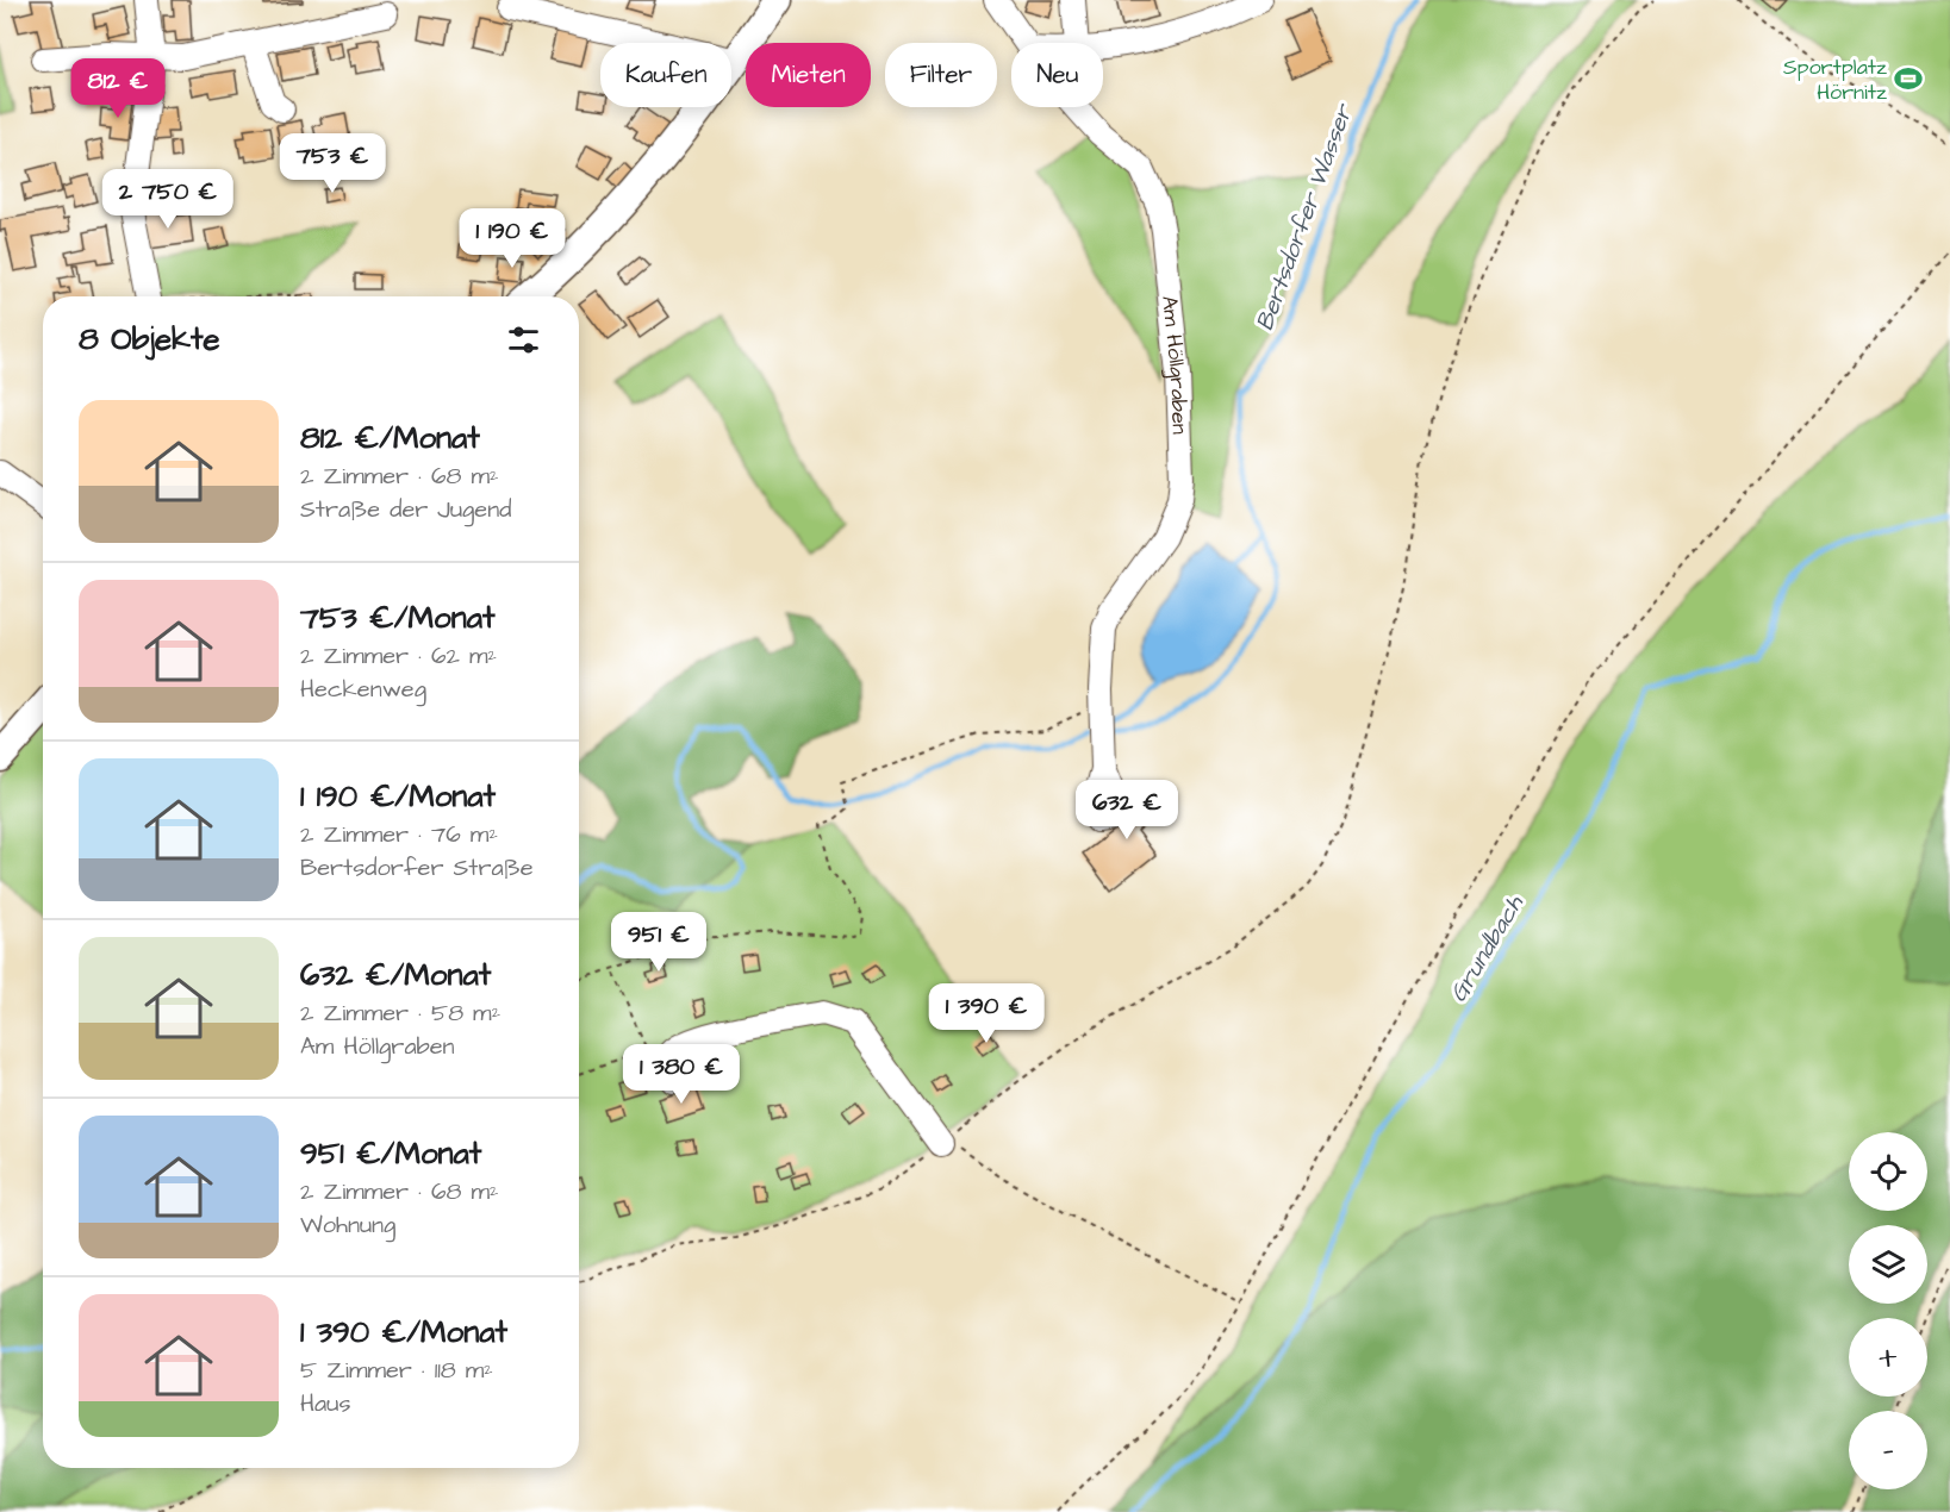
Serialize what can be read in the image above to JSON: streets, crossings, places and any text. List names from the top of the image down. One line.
{"streets":{"street":["Am Höllgraben"]},"water":["Bertsdorfer Wasser","Grundbach"],"places":{"sports":["Sportplatz Hörnitz"]},"page":{"chip":["Kaufen","Mieten","Filter","Neu"],"price":["812 €","753 €","2 750 €","1 190 €","632 €","951 €","1 390 €","1 380 €"],"heading":"8 Objekte","list":[{"name":"812 €/Monat","note":"2 Zimmer · 68 m² · Straße der Jugend"},{"name":"753 €/Monat","note":"2 Zimmer · 62 m² · Heckenweg"},{"name":"1 190 €/Monat","note":"2 Zimmer · 76 m² · Bertsdorfer Straße"},{"name":"632 €/Monat","note":"2 Zimmer · 58 m² · Am Höllgraben"},{"name":"951 €/Monat","note":"2 Zimmer · 68 m² · Wohnung"},{"name":"1 390 €/Monat","note":"5 Zimmer · 118 m² · Haus"}],"map_buttons":["+","−"]}}
